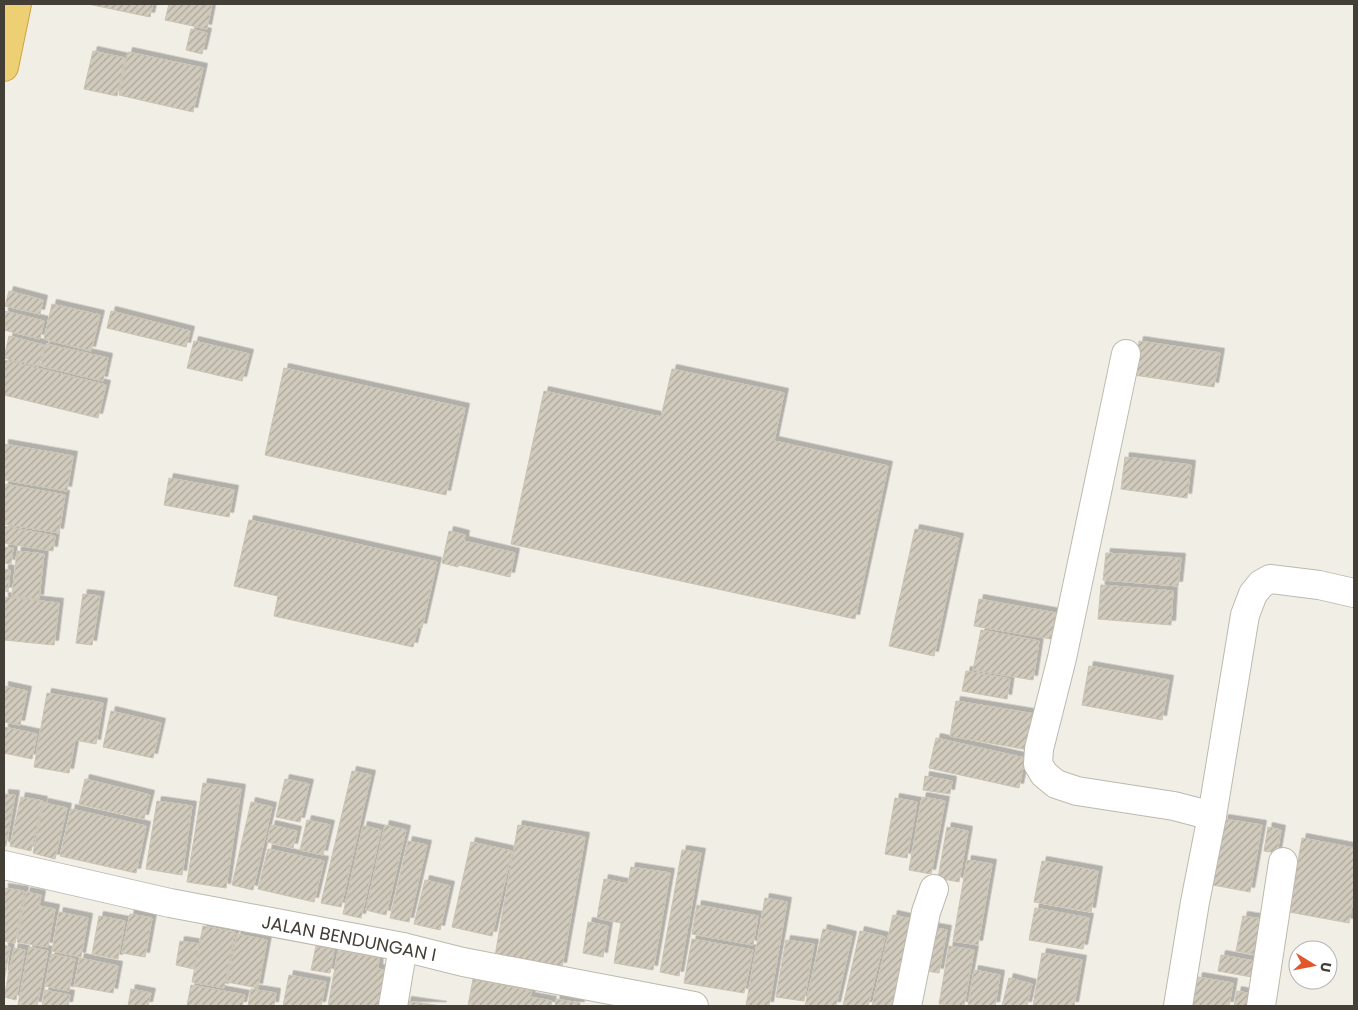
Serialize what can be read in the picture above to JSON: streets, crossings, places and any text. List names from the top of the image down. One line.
{"streets":{"street":["JALAN BENDUNGAN I"]},"north":"right"}
